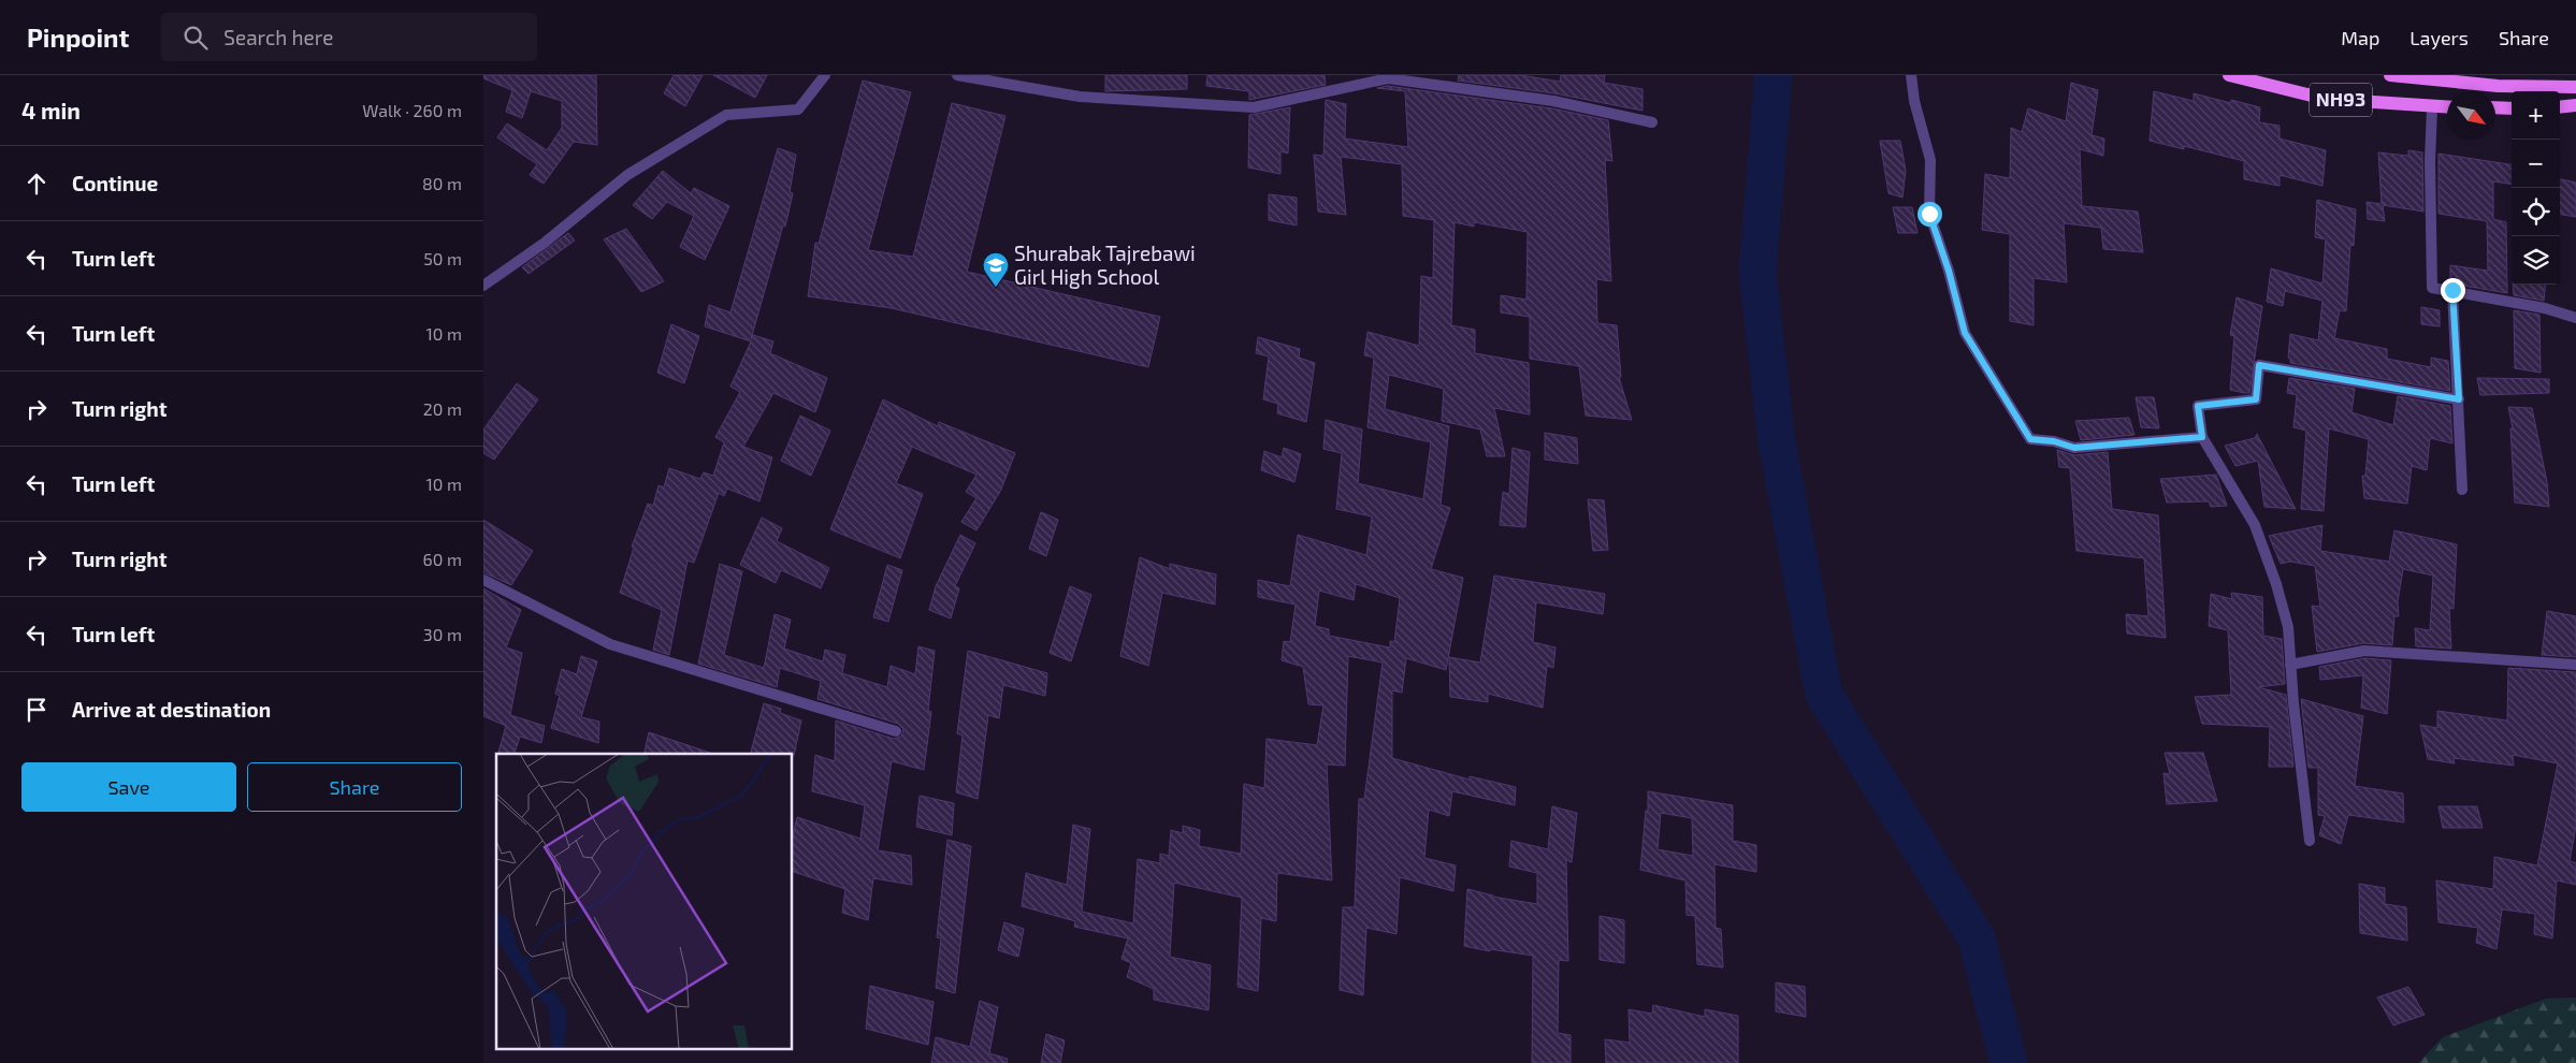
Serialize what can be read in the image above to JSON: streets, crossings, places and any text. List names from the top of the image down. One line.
{"streets":{"main road":["NH93"]},"places":{"school or university":["Shurabak Tajrebawi Girl High School"]},"north":"bottom right","page":{"header":"Pinpoint","search":"Search here","nav":["Map","Layers","Share"],"heading":["4 min","Walk · 260 m"],"map_buttons":["+","−"],"list":[["Continue","80 m"],["Turn left","50 m"],["Turn left","10 m"],["Turn right","20 m"],["Turn left","10 m"],["Turn right","60 m"],["Turn left","30 m"],"Arrive at destination"],"buttons":["Save","Share"]}}
